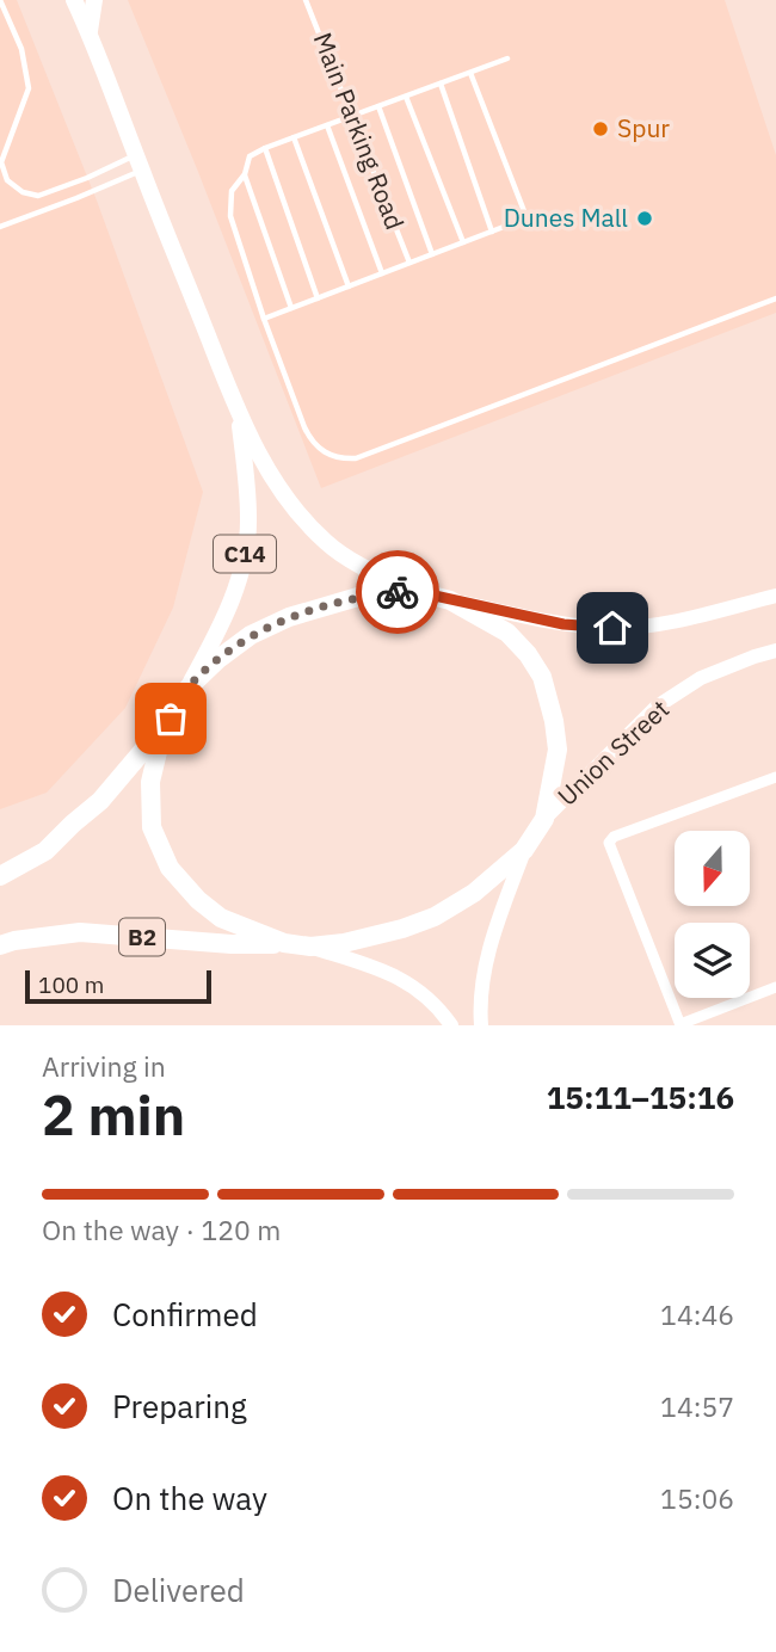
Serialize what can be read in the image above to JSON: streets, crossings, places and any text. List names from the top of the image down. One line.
{"streets":{"highway":["B2"],"main road":["C14","Union Street"],"lane":["Main Parking Road"]},"places":["Spur","Dunes Mall"],"scale_bar":"100 m","north":"bottom","page":{"scale":"100 m","heading":["2 min","Arriving in","15:11–15:16"],"bar":"On the way · 120 m","list":[["Confirmed","14:46"],["Preparing","14:57"],["On the way","15:06"],"Delivered"]}}
